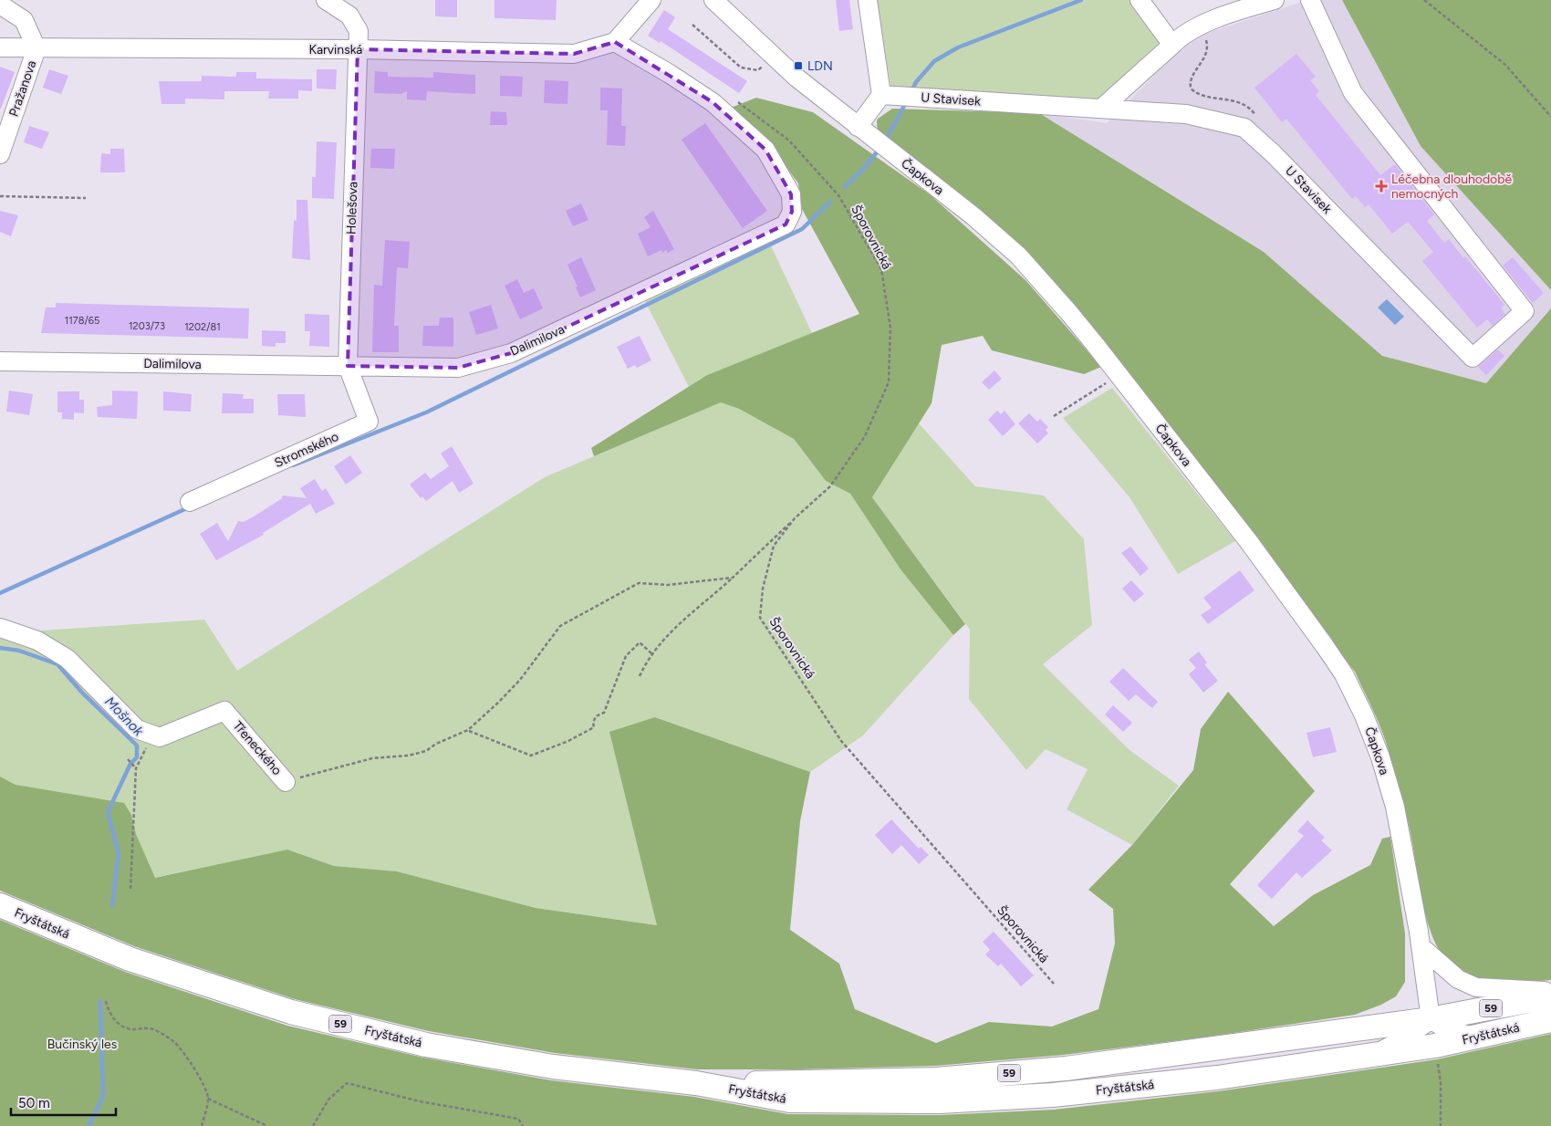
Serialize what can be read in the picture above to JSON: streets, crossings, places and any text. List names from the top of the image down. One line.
{"streets":{"main road":["Fryštátská","59"],"street":["Karvinská","Pražanova","U Stavisek","Čapkova","Holešova","Dalimilova","Stromského","Třeneckého"],"path":["Šporovnická"]},"crossings":[["Karvinská","Pražanova"],["Karvinská","Holešova"],["Karvinská","Dalimilova"],["Čapkova","Fryštátská"],["Holešova","Dalimilova"],["Holešova","Stromského"],["Dalimilova","Stromského"]],"water":["Mošnok"],"parks":["Bučinský les"],"places":{"transit":["LDN"],"health":["Léčebna dlouhodobě nemocných"]},"house_numbers":["1178/65","1203/73","1202/81"],"scale_bar":"50 m"}
